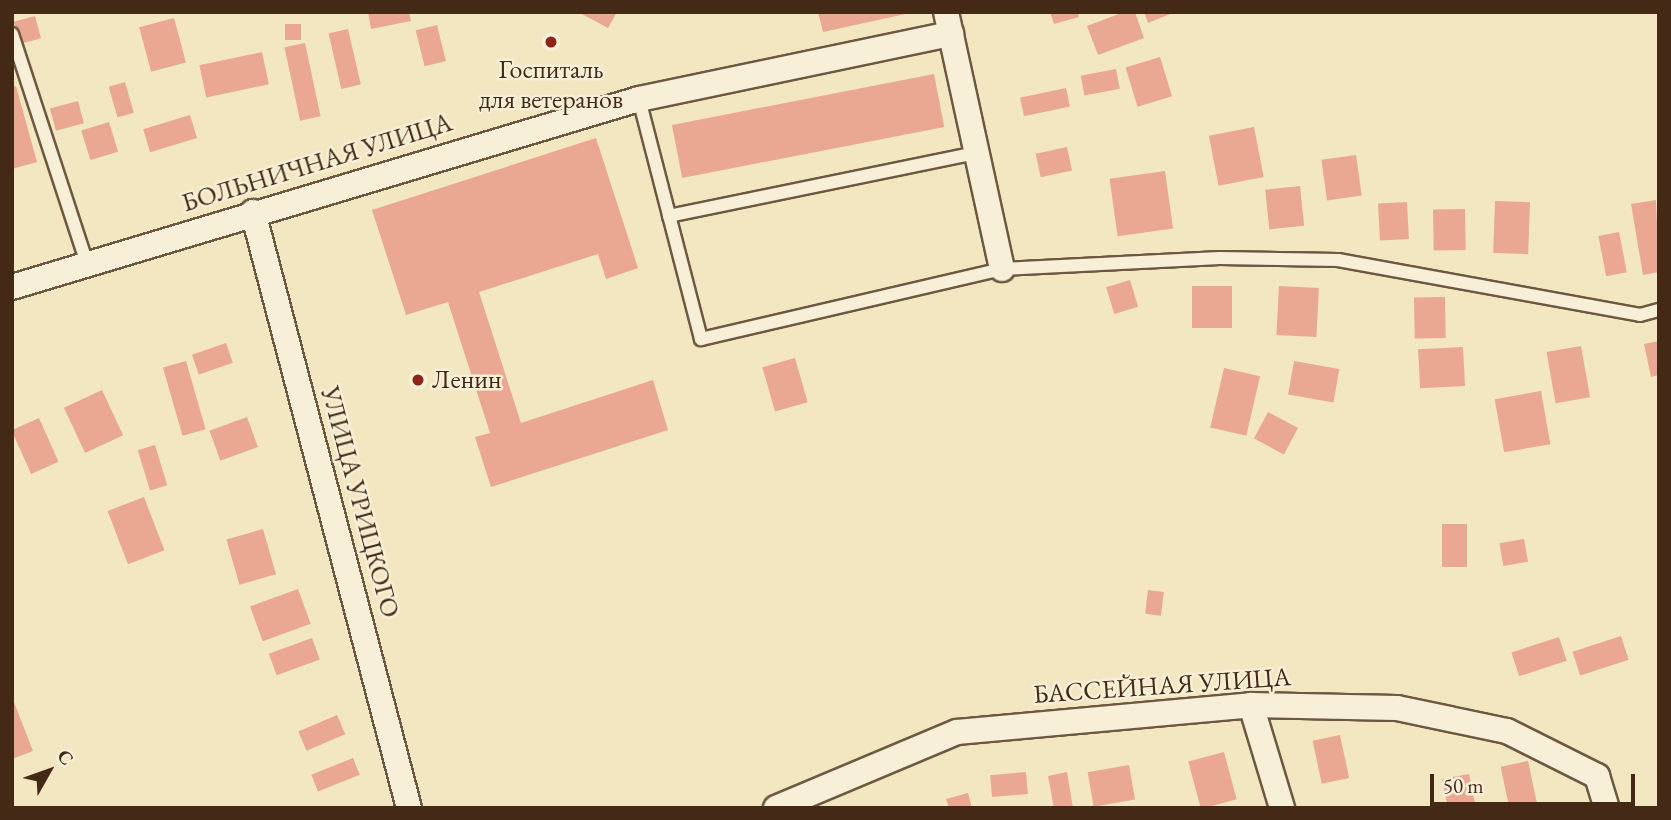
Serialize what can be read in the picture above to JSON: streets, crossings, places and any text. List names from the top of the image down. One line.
{"streets":{"street":["БОЛЬНИЧНАЯ УЛИЦА","УЛИЦА УРИЦКОГО","БАССЕЙНАЯ УЛИЦА"]},"crossings":[["БОЛЬНИЧНАЯ УЛИЦА","УЛИЦА УРИЦКОГО"]],"places":["Госпиталь для ветеранов","Ленин"],"scale_bar":"50 m","north":"top right"}
